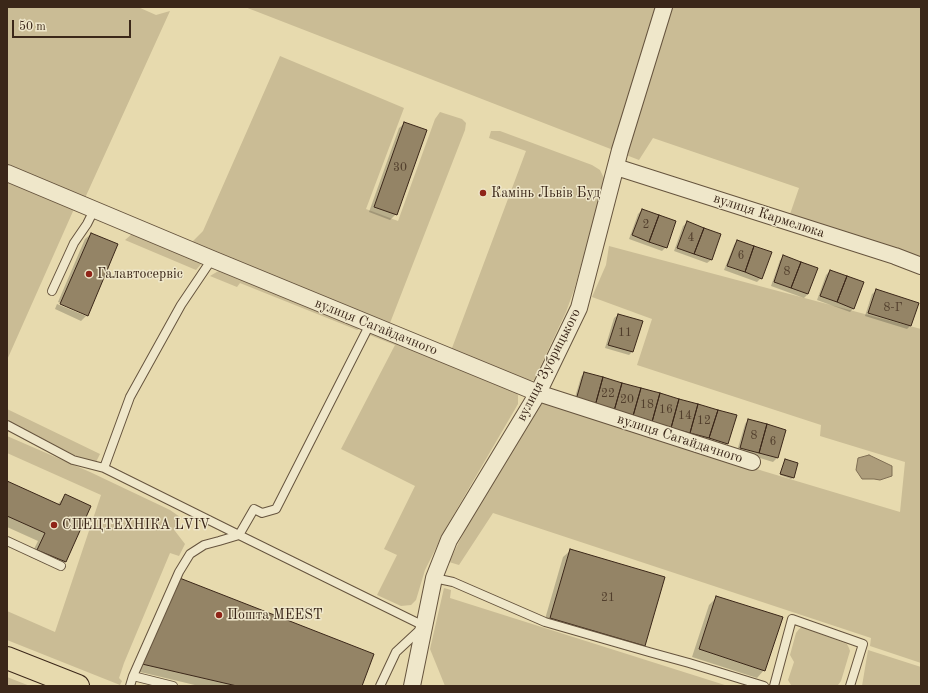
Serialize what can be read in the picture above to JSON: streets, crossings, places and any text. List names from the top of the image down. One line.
{"streets":{"street":["вулиця Кармелюка","вулиця Сагайдачного","вулиця Зубрицького"]},"crossings":[["вулиця Кармелюка","вулиця Зубрицького"],["вулиця Сагайдачного","вулиця Зубрицького"]],"places":["Камінь Львів Буд","Галавтосервіс","СПЕЦТЕХНІКА LVIV","Пошта MEEST"],"house_numbers":["30","2","4","6","8","8-Г","11","22","20","18","16","14","12","8","6","21"],"scale_bar":"50 m"}
